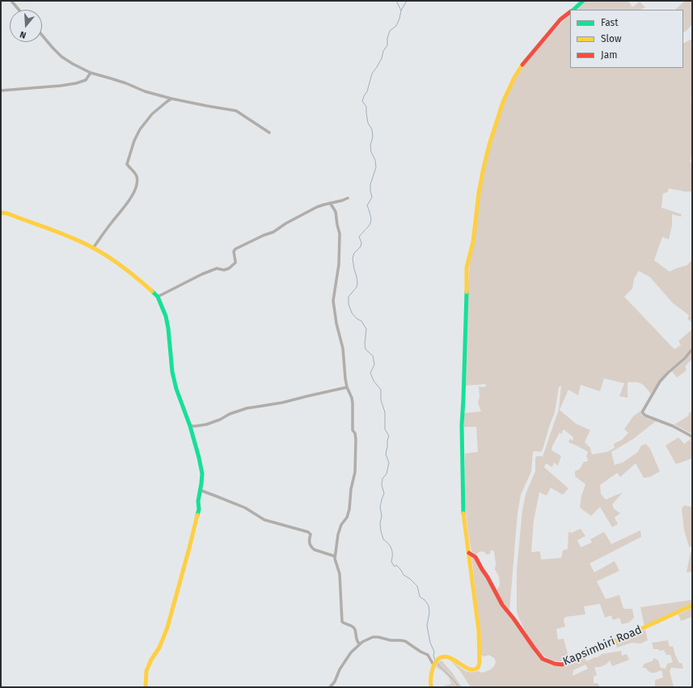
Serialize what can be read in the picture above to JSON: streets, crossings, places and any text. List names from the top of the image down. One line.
{"streets":{"street":["Kapsimbiri Road"]},"legend":["Fast","Slow","Jam"],"north":"bottom"}
